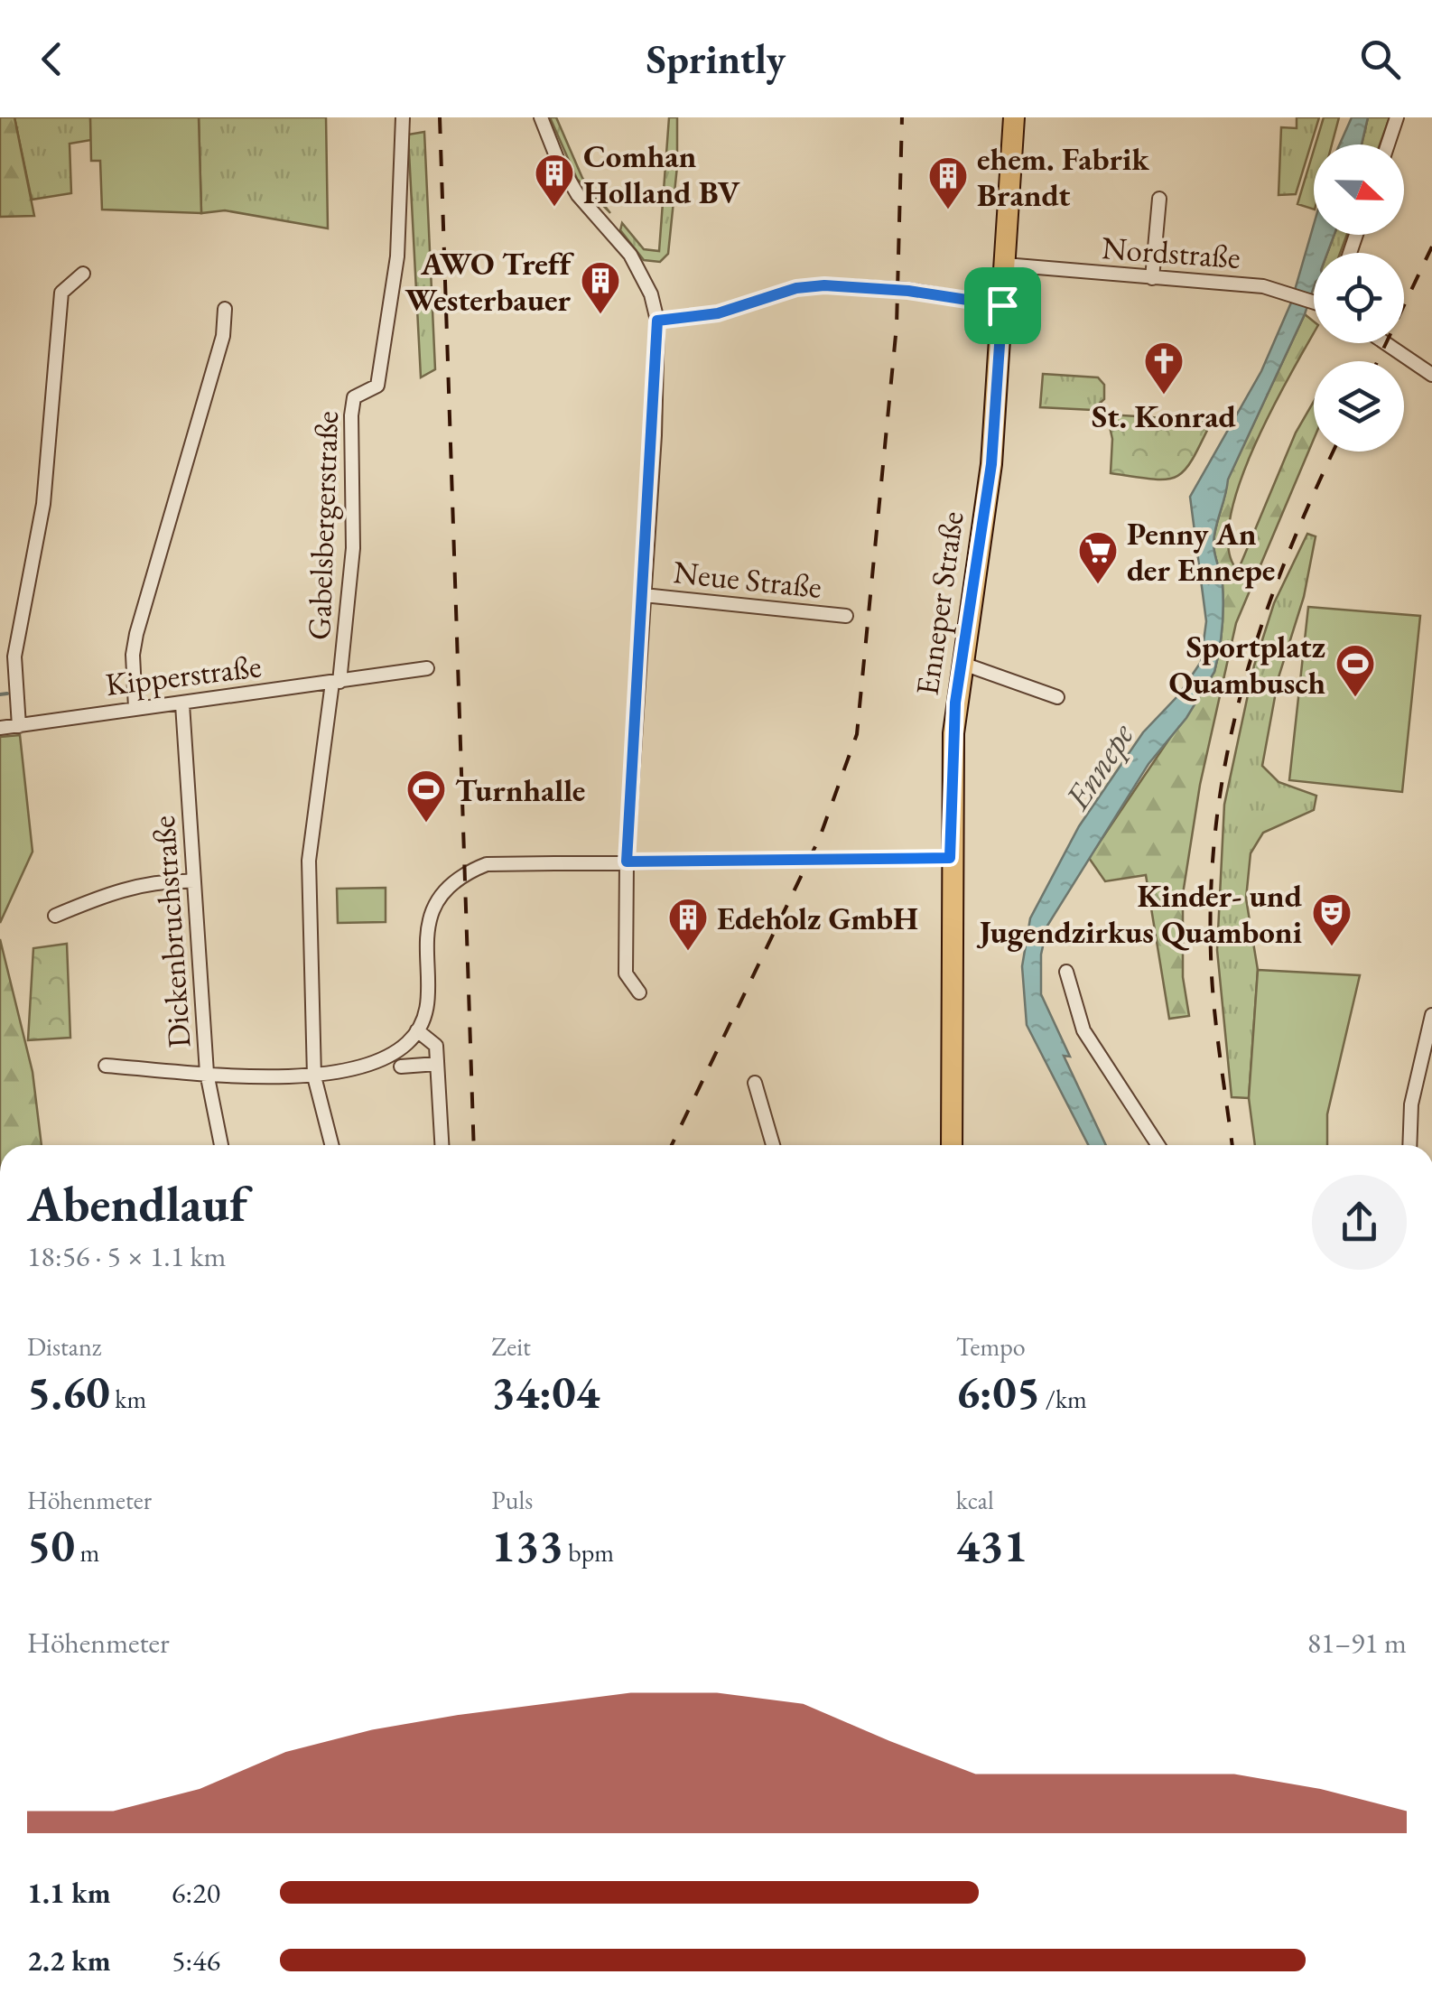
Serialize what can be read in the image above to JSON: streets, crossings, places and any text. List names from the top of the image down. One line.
{"streets":{"main road":["Enneper Straße"],"street":["Nordstraße","Gabelsbergerstraße","Neue Straße","Kipperstraße","Dickenbruchstraße"]},"crossings":[["Nordstraße","Enneper Straße"],["Gabelsbergerstraße","Kipperstraße"],["Kipperstraße","Dickenbruchstraße"]],"water":["Ennepe"],"places":{"building":["Comhan Holland BV","ehem. Fabrik Brandt","AWO Treff Westerbauer","Edeholz GmbH"],"church":["St. Konrad"],"supermarket":["Penny An der Ennepe"],"sports":["Sportplatz Quambusch","Turnhalle"],"theatre":["Kinder- und Jugendzirkus Quamboni"]},"north":"right","page":{"header":"Sprintly","heading":["Abendlauf","18:56 · 5 × 1.1 km"],"stats":[["Distanz","5.60 km"],["Zeit","34:04"],["Tempo","6:05 /km"],["Höhenmeter","50 m"],["Puls","133 bpm"],["kcal","431"]],"chart":["Höhenmeter","81–91 m"],"list":[{"name":"1.1 km","note":"6:20"},{"name":"2.2 km","note":"5:46"}]}}
